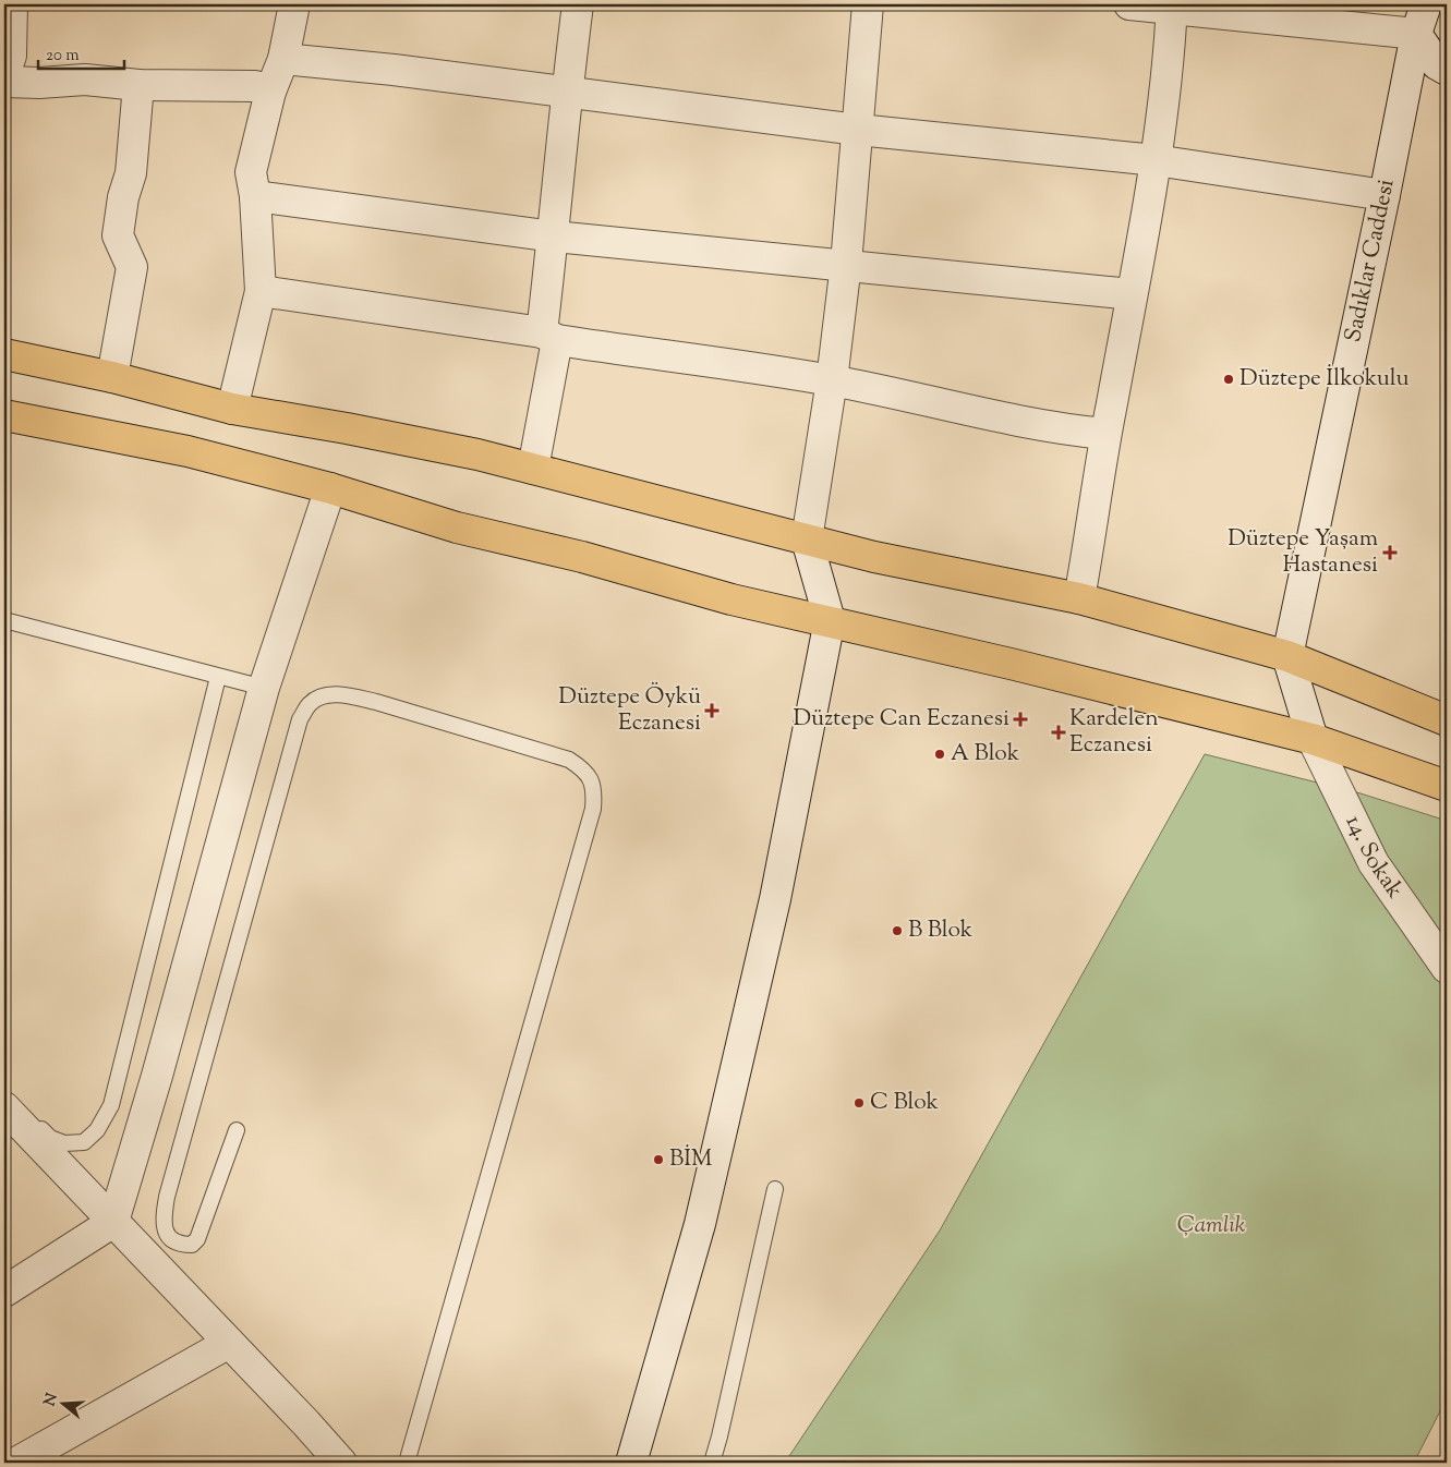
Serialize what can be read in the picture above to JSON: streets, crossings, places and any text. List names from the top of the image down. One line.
{"streets":{"street":["Sadıklar Caddesi","14. Sokak"]},"crossings":[["Sadıklar Caddesi","14. Sokak"]],"parks":["Çamlık"],"places":{"other":["Düztepe İlkokulu","A Blok","B Blok","C Blok","BİM"],"health":["Düztepe Yaşam Hastanesi","Düztepe Öykü Eczanesi","Düztepe Can Eczanesi","Kardelen Eczanesi"]},"scale_bar":"20 m","north":"left"}
